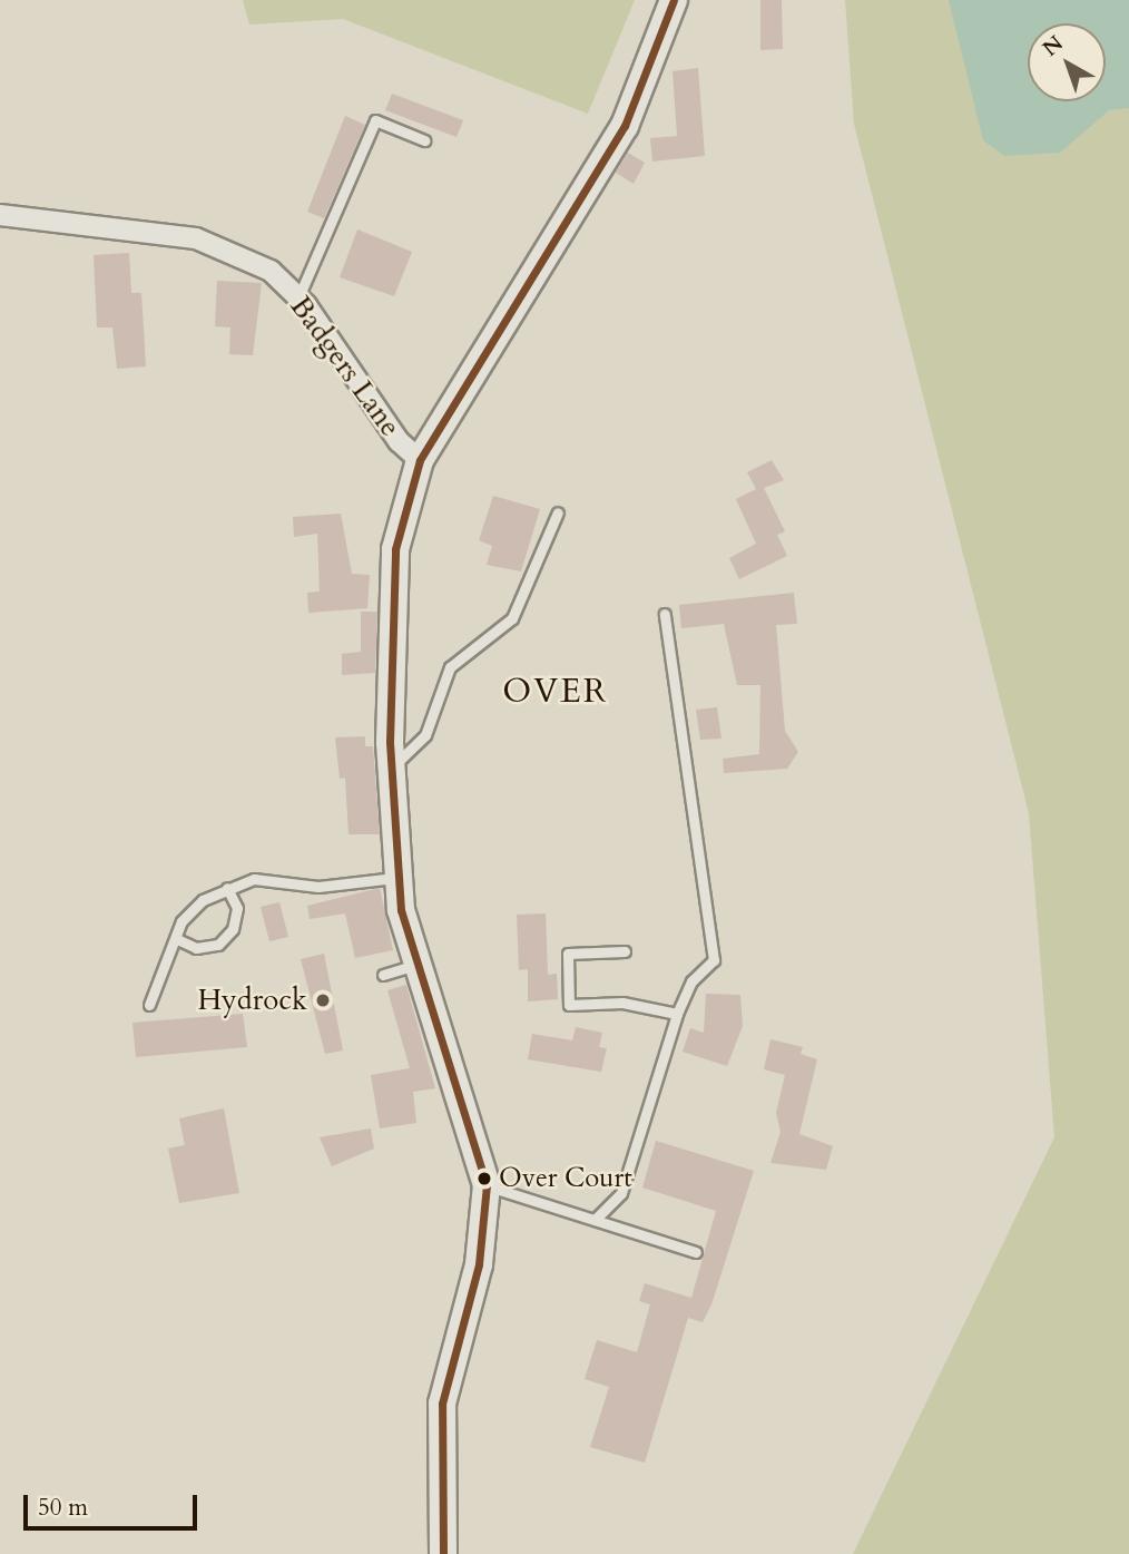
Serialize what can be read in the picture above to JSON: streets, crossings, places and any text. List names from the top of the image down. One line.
{"streets":{"street":["Badgers Lane"]},"districts":["OVER"],"places":["Hydrock","Over Court"],"scale_bar":"50 m","north":"top left"}
